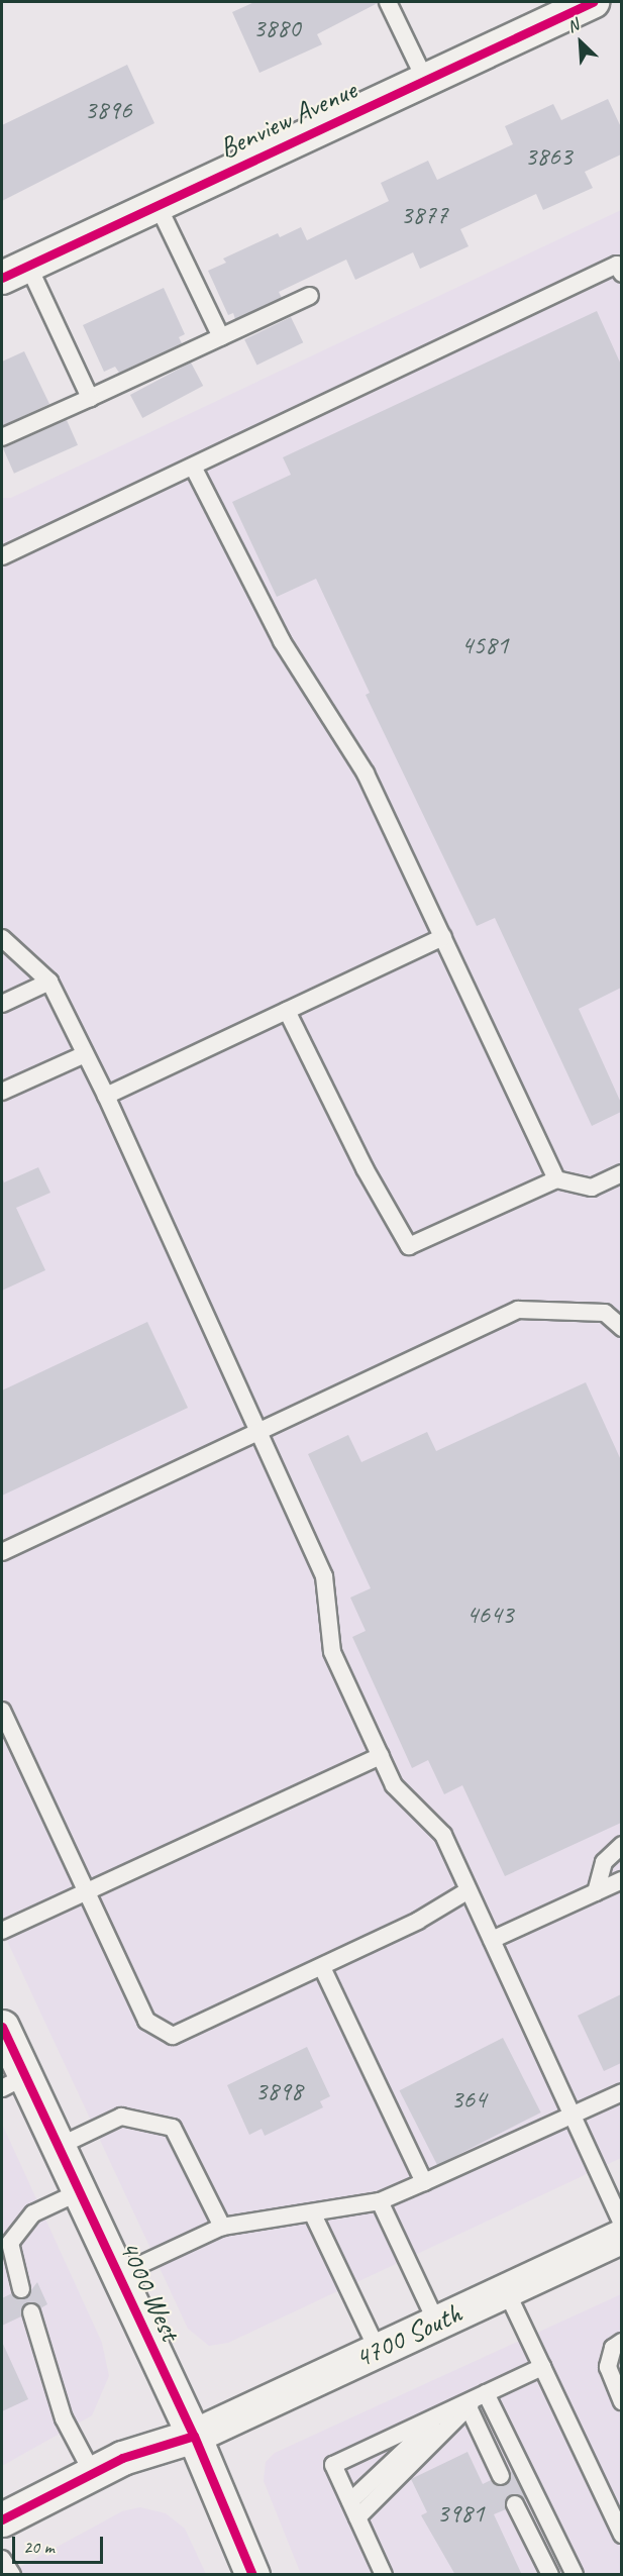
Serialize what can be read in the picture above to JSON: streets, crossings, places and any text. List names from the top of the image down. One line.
{"streets":{"main road":["4000 West","4700 South"],"street":["Benview Avenue"]},"crossings":[["4000 West","4700 South"]],"house_numbers":["3880","3896","3863","3877","4581","4643","3898","364","3981"],"scale_bar":"20 m","north":"top left"}
